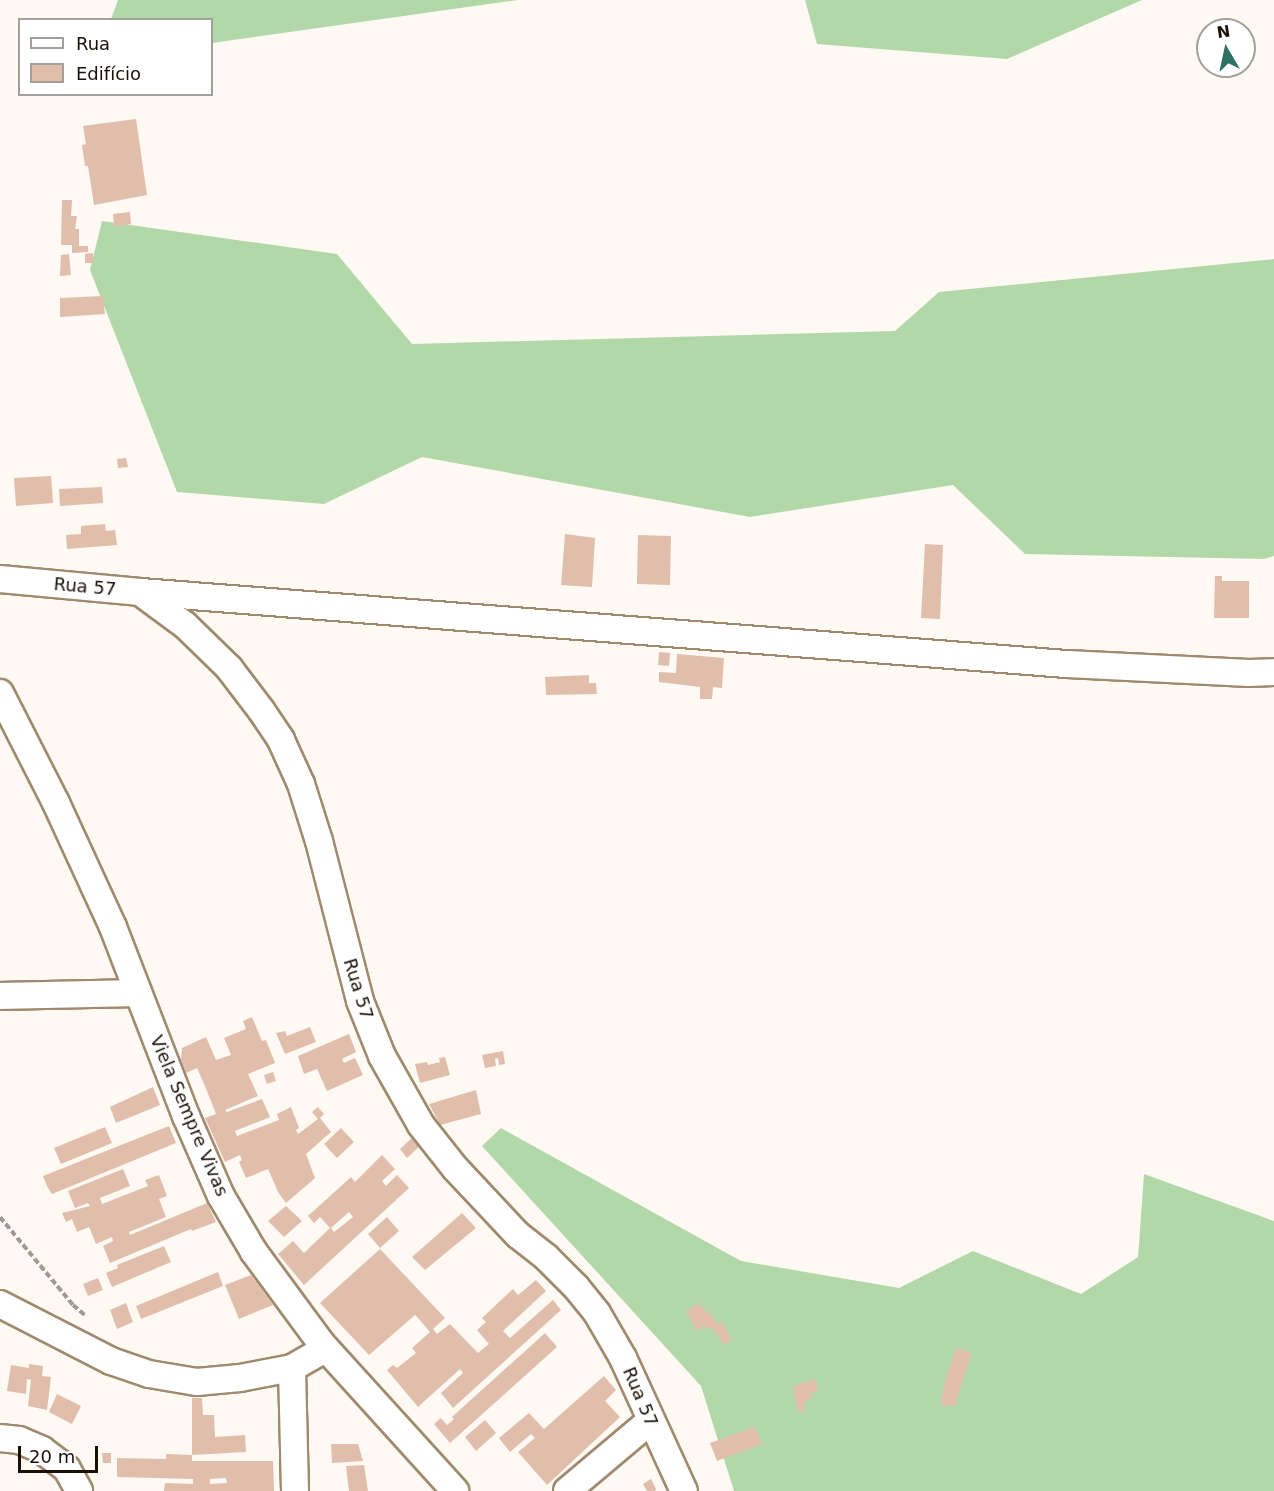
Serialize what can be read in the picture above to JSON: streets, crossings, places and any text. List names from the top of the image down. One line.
{"streets":{"street":["Rua 57","Viela Sempre Vivas"]},"legend":["Rua","Edifício"],"scale_bar":"20 m","north":"top"}
